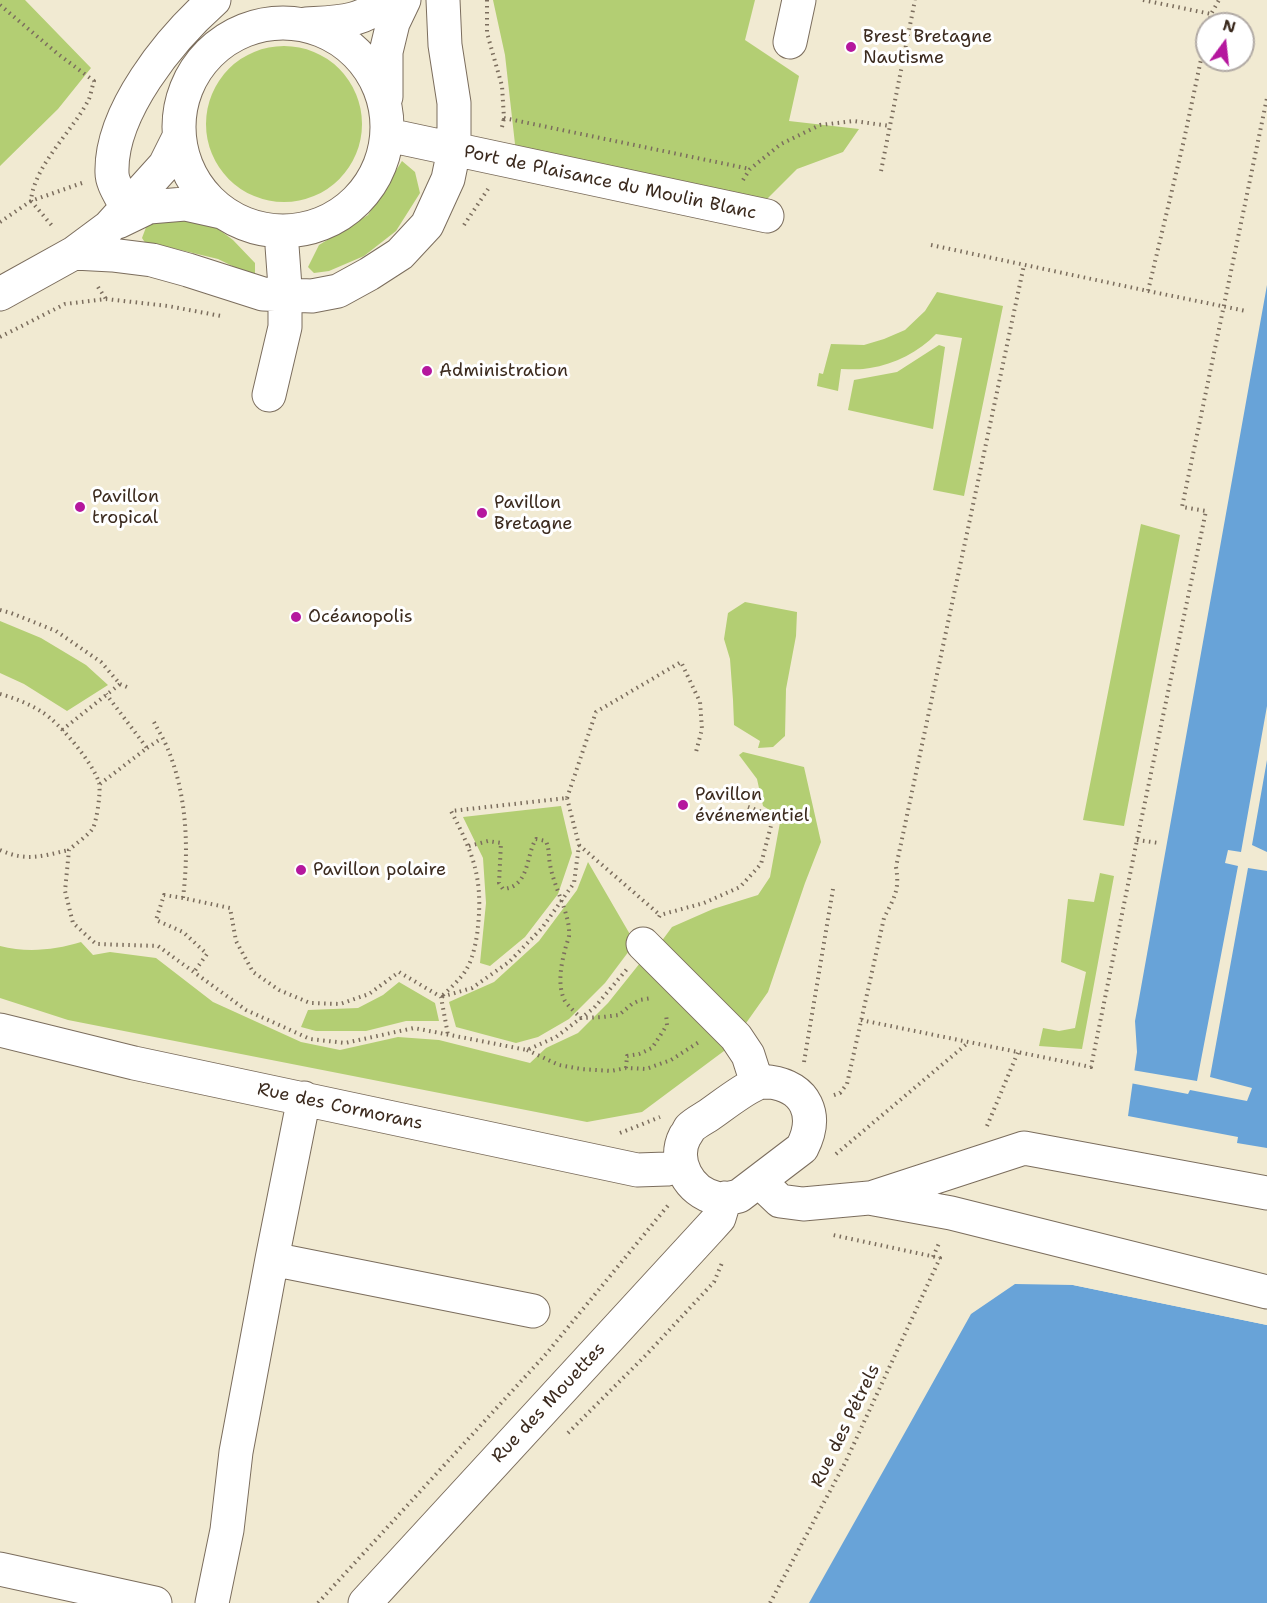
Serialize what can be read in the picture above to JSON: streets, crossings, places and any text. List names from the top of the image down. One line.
{"streets":{"street":["Port de Plaisance du Moulin Blanc","Rue des Cormorans","Rue des Mouettes"],"path":["Rue des Pétrels"]},"crossings":[["Rue des Cormorans","Rue des Mouettes"]],"places":["Brest Bretagne Nautisme","Administration","Pavillon tropical","Pavillon Bretagne","Océanopolis","Pavillon événementiel","Pavillon polaire"],"north":"top"}
